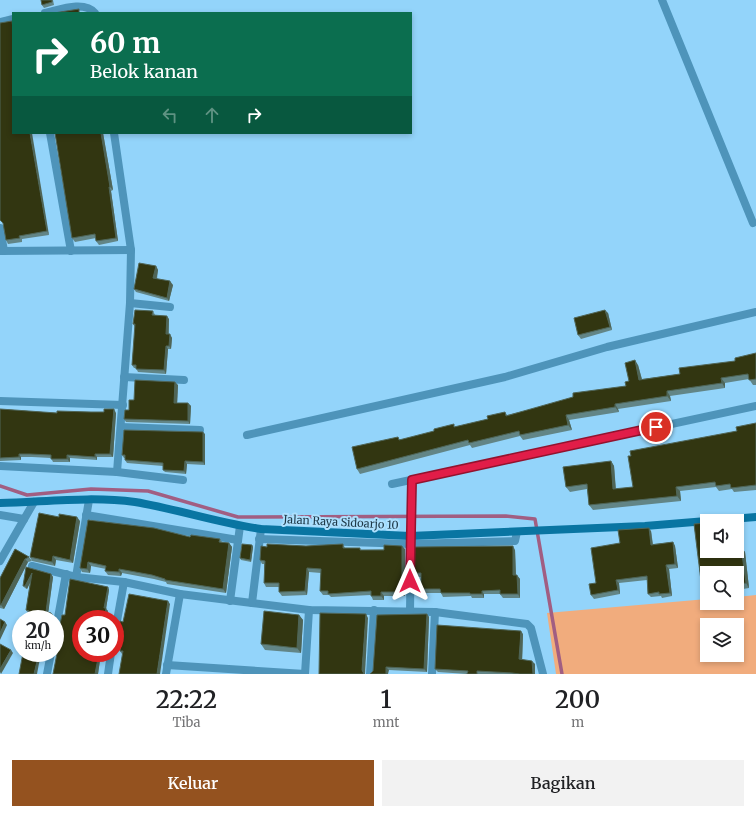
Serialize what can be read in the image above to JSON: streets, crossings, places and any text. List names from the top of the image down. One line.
{"streets":{"street":["Jalan Raya Sidoarjo 10"]},"page":{"turn":["60 m","Belok kanan"],"speed":"20 km/h","limit":"30","eta":["22:22","Tiba","1","mnt","200","m"],"buttons":["Keluar","Bagikan"]}}
